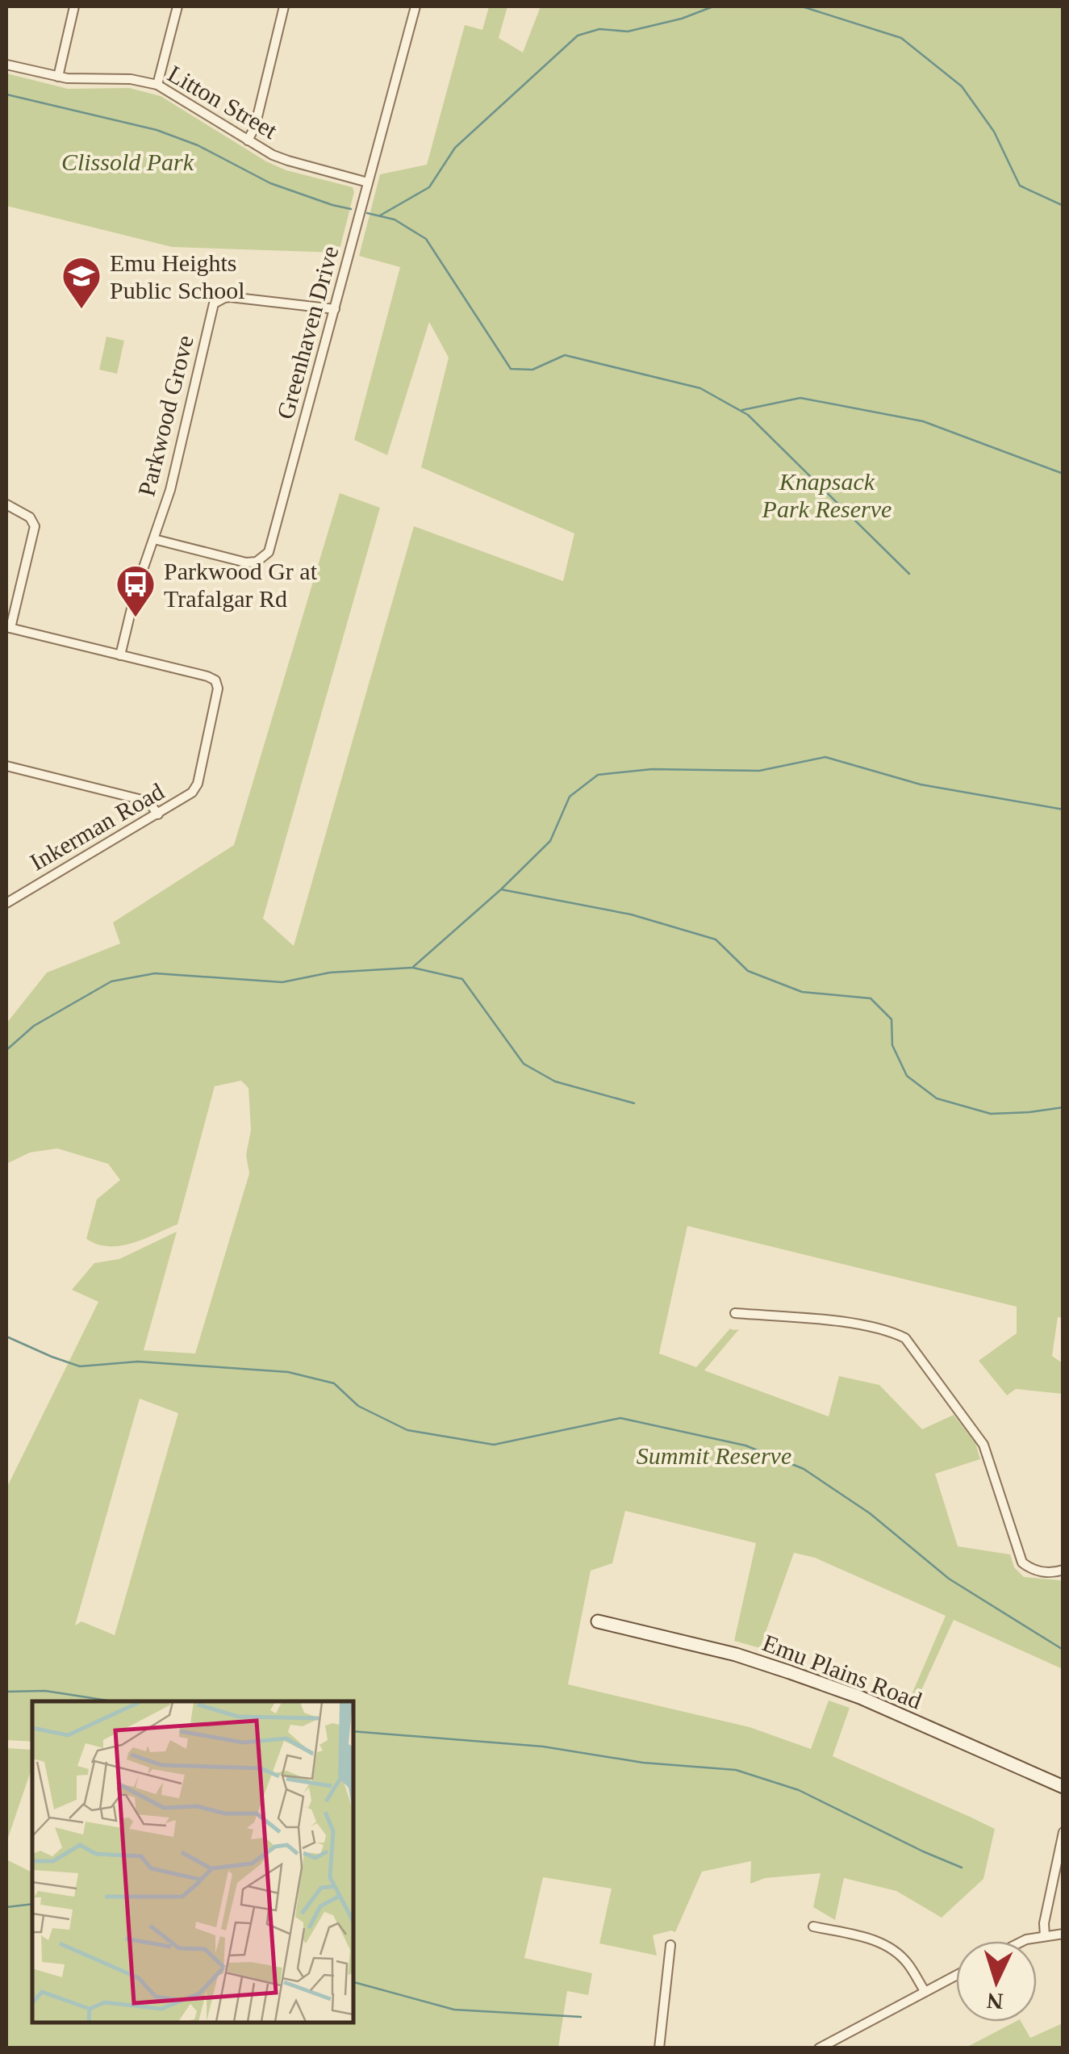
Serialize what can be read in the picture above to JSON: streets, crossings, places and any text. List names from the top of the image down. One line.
{"streets":{"street":["Litton Street","Greenhaven Drive","Parkwood Grove","Inkerman Road","Emu Plains Road"]},"crossings":[["Litton Street","Greenhaven Drive"],["Greenhaven Drive","Parkwood Grove"],["Parkwood Grove","Inkerman Road"]],"parks":["Clissold Park","Knapsack Park Reserve","Summit Reserve"],"places":{"school or university":["Emu Heights Public School"],"bus stop":["Parkwood Gr at Trafalgar Rd"]},"north":"bottom"}
